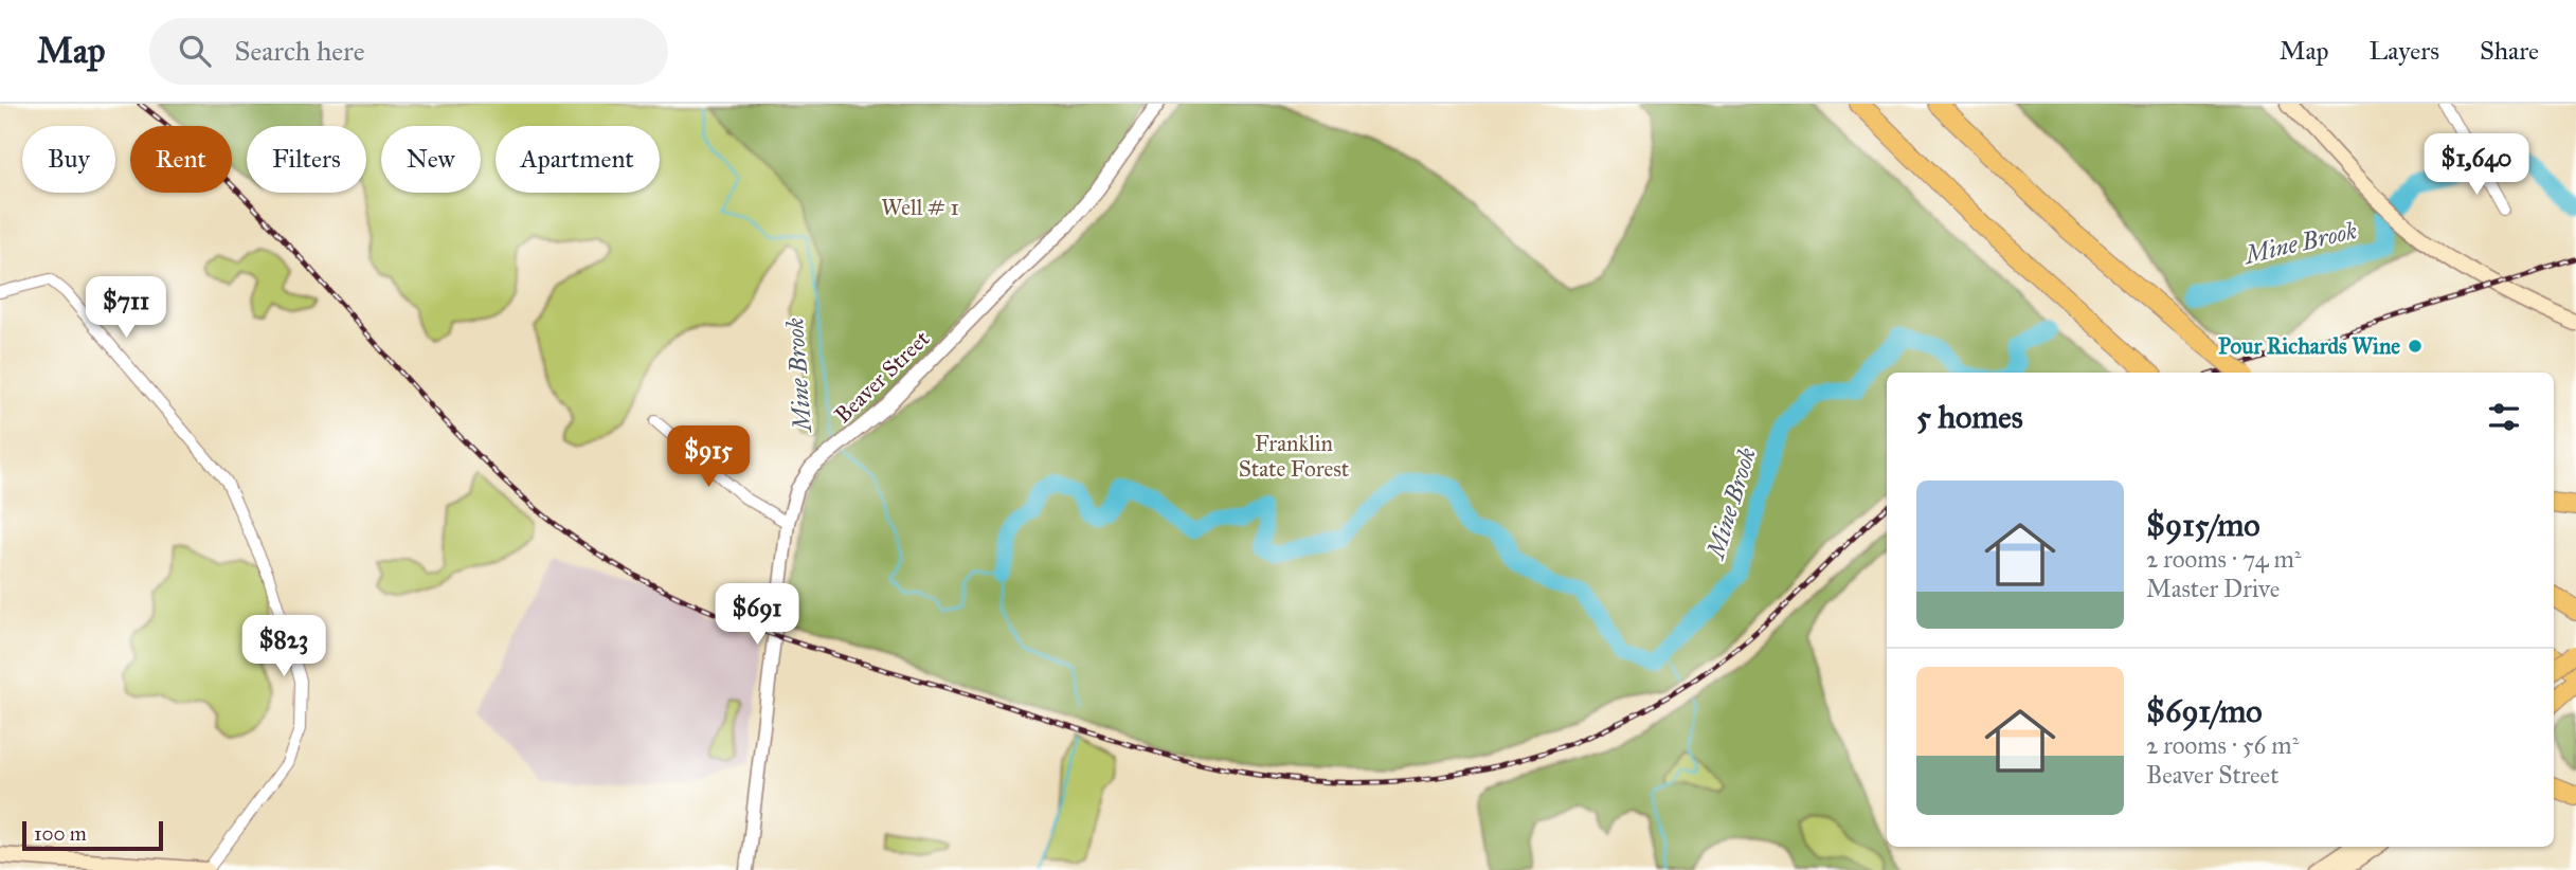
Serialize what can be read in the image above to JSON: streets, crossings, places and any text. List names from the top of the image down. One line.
{"streets":{"street":["Beaver Street"]},"water":["Mine Brook"],"parks":["Well # 1","Franklin State Forest"],"places":["Pour Richards Wine"],"scale_bar":"100 m","page":{"header":"Map","search":"Search here","nav":["Map","Layers","Share"],"chip":["Buy","Rent","Filters","New","Apartment"],"price":["$1,640","$711","$915","$691","$823"],"heading":"5 homes","list":[{"name":"$915/mo","note":"2 rooms · 74 m² · Master Drive"},{"name":"$691/mo","note":"2 rooms · 56 m² · Beaver Street"}],"scale":"100 m"}}
